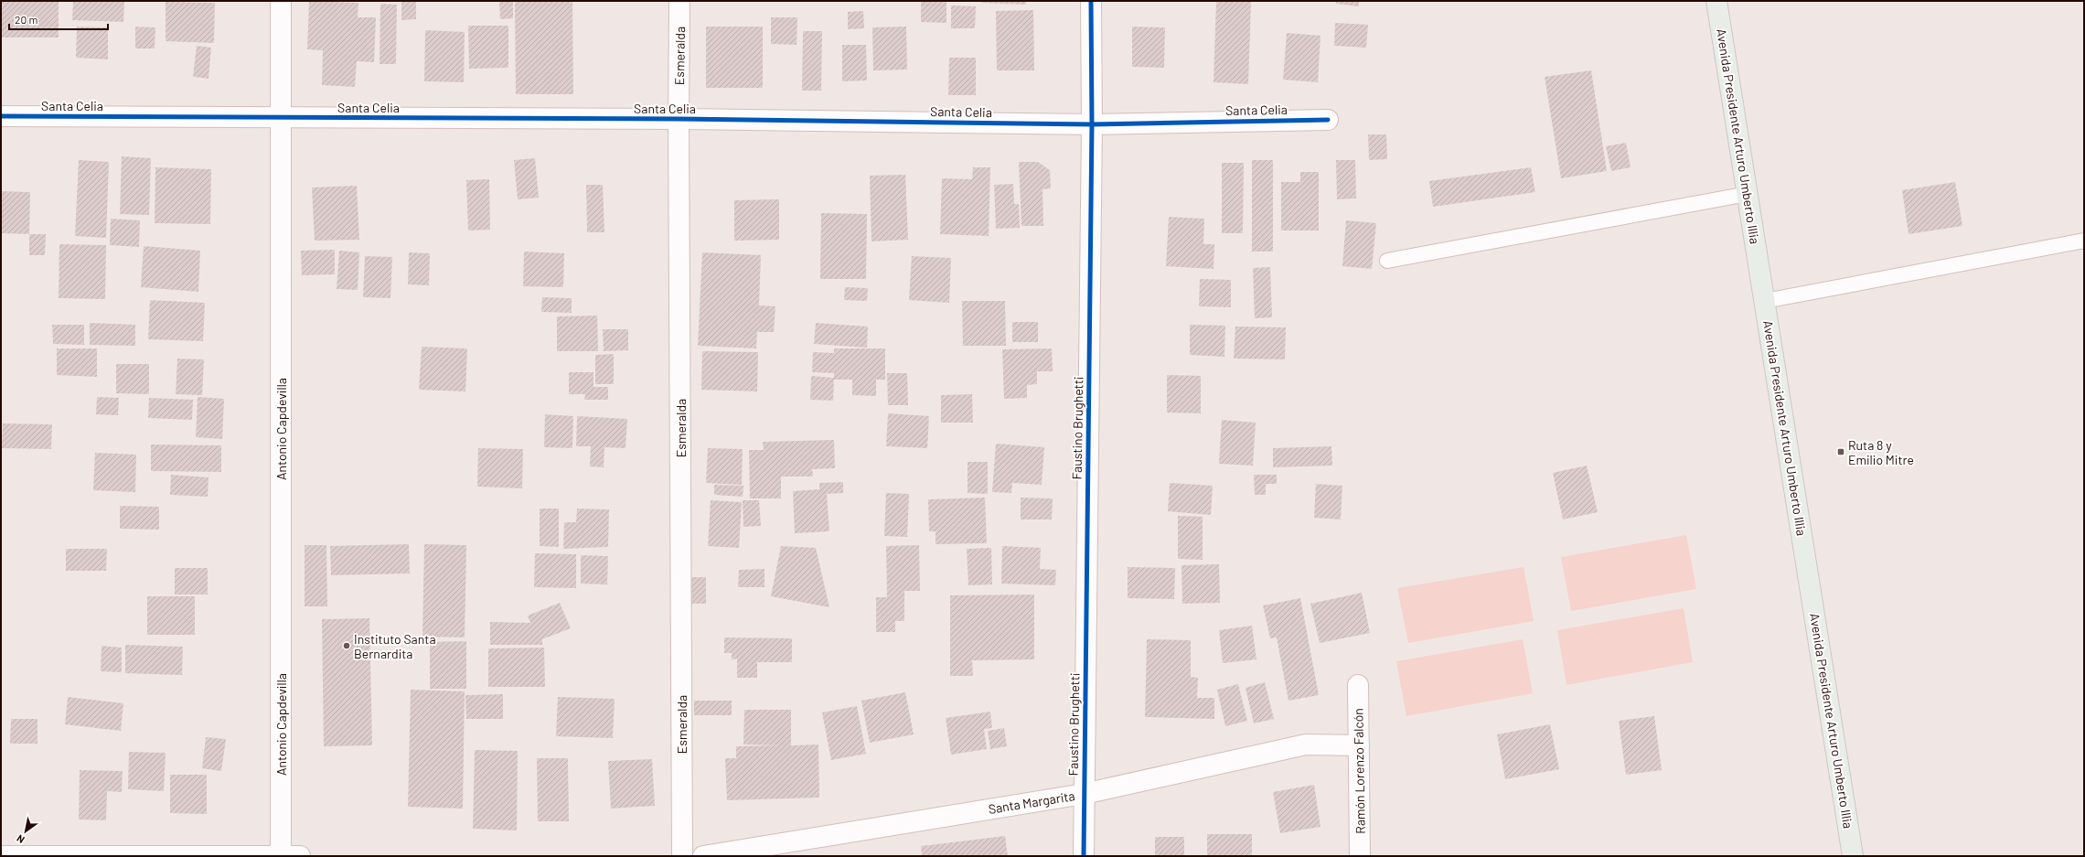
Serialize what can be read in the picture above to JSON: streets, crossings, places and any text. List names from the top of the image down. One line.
{"streets":{"main road":["Avenida Presidente Arturo Umberto Illia"],"street":["Esmeralda","Santa Celia","Faustino Brughetti","Antonio Capdevilla","Ramón Lorenzo Falcón","Santa Margarita"]},"crossings":[["Esmeralda","Santa Celia"],["Santa Celia","Faustino Brughetti"],["Santa Celia","Antonio Capdevilla"],["Faustino Brughetti","Santa Margarita"],["Ramón Lorenzo Falcón","Santa Margarita"]],"places":{"transit":["Ruta 8 y Emilio Mitre"],"other":["Instituto Santa Bernardita"]},"scale_bar":"20 m","north":"bottom left"}
